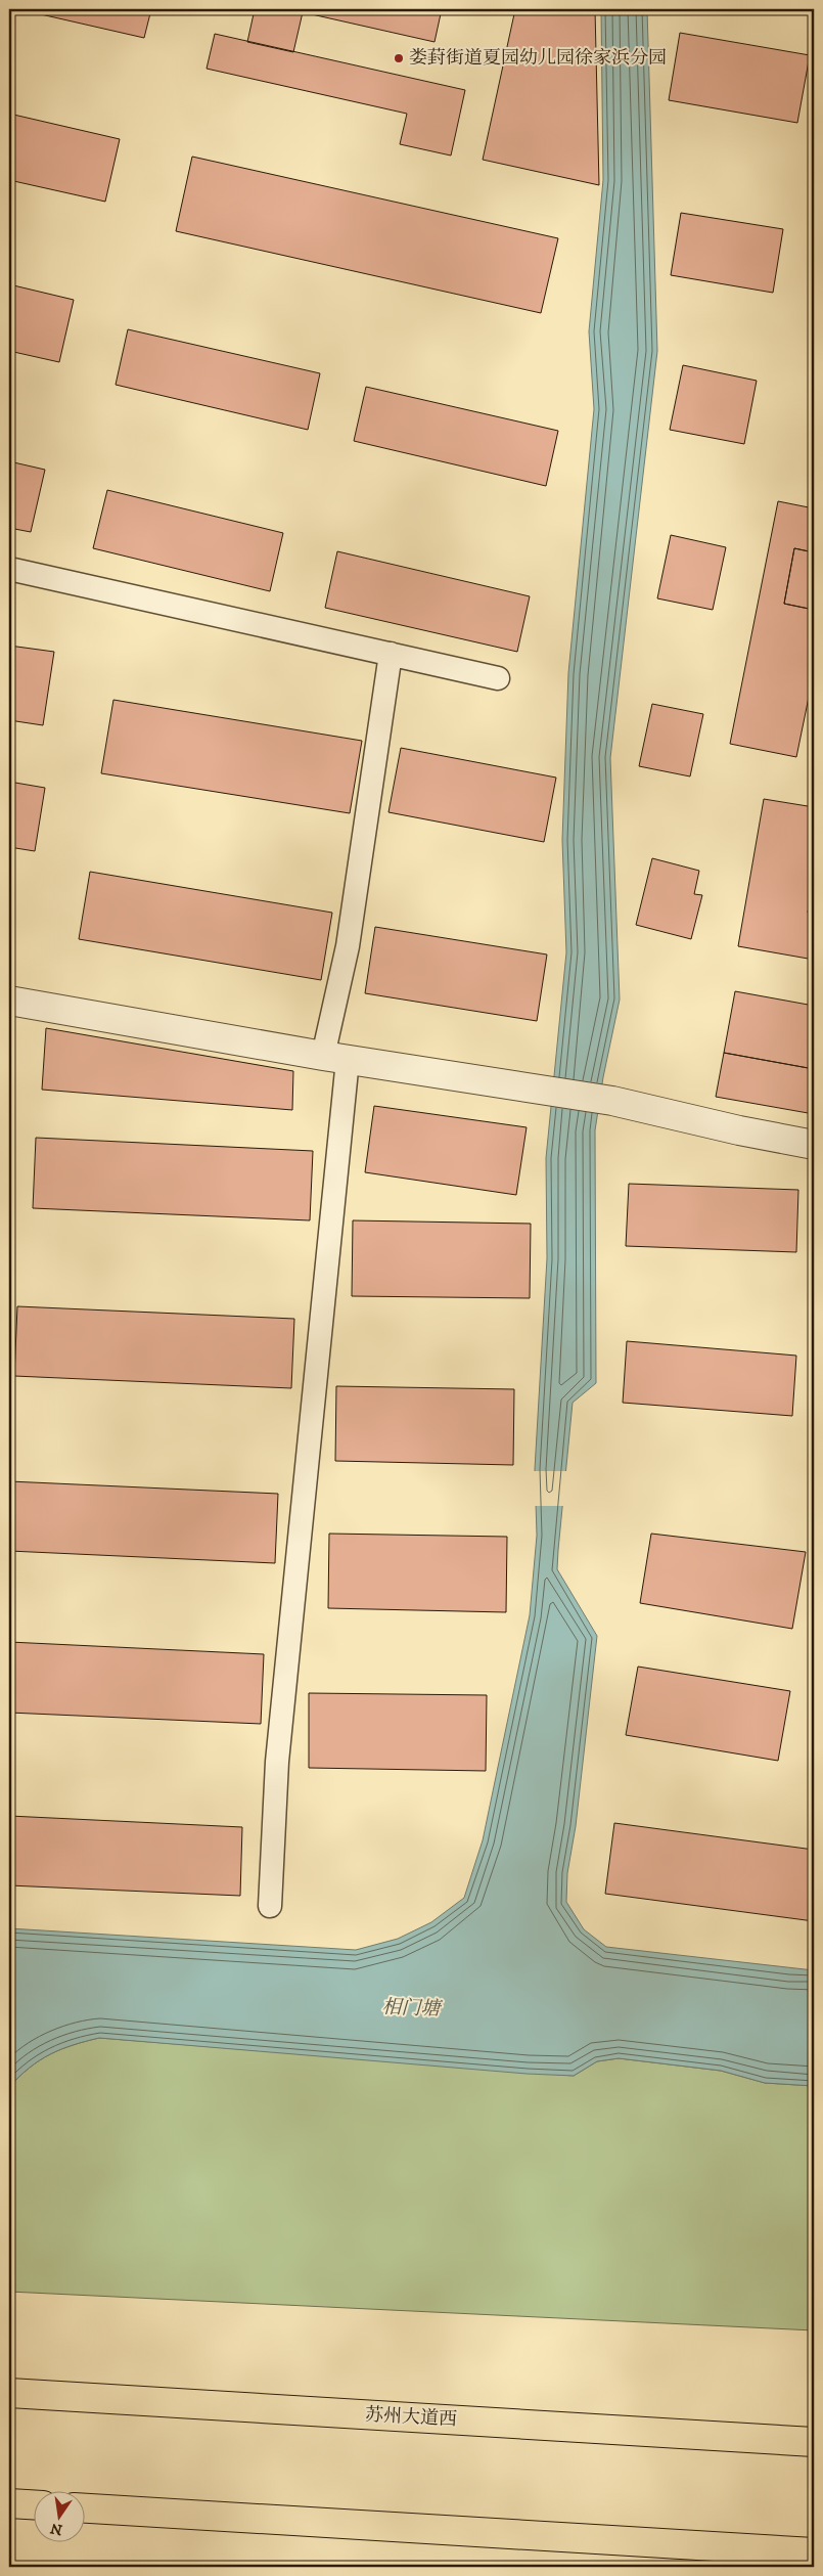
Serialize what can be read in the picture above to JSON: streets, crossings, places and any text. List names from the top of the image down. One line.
{"streets":{"main road":["苏州大道西"]},"water":["相门塘"],"places":["娄葑街道夏园幼儿园徐家浜分园"],"north":"bottom"}
